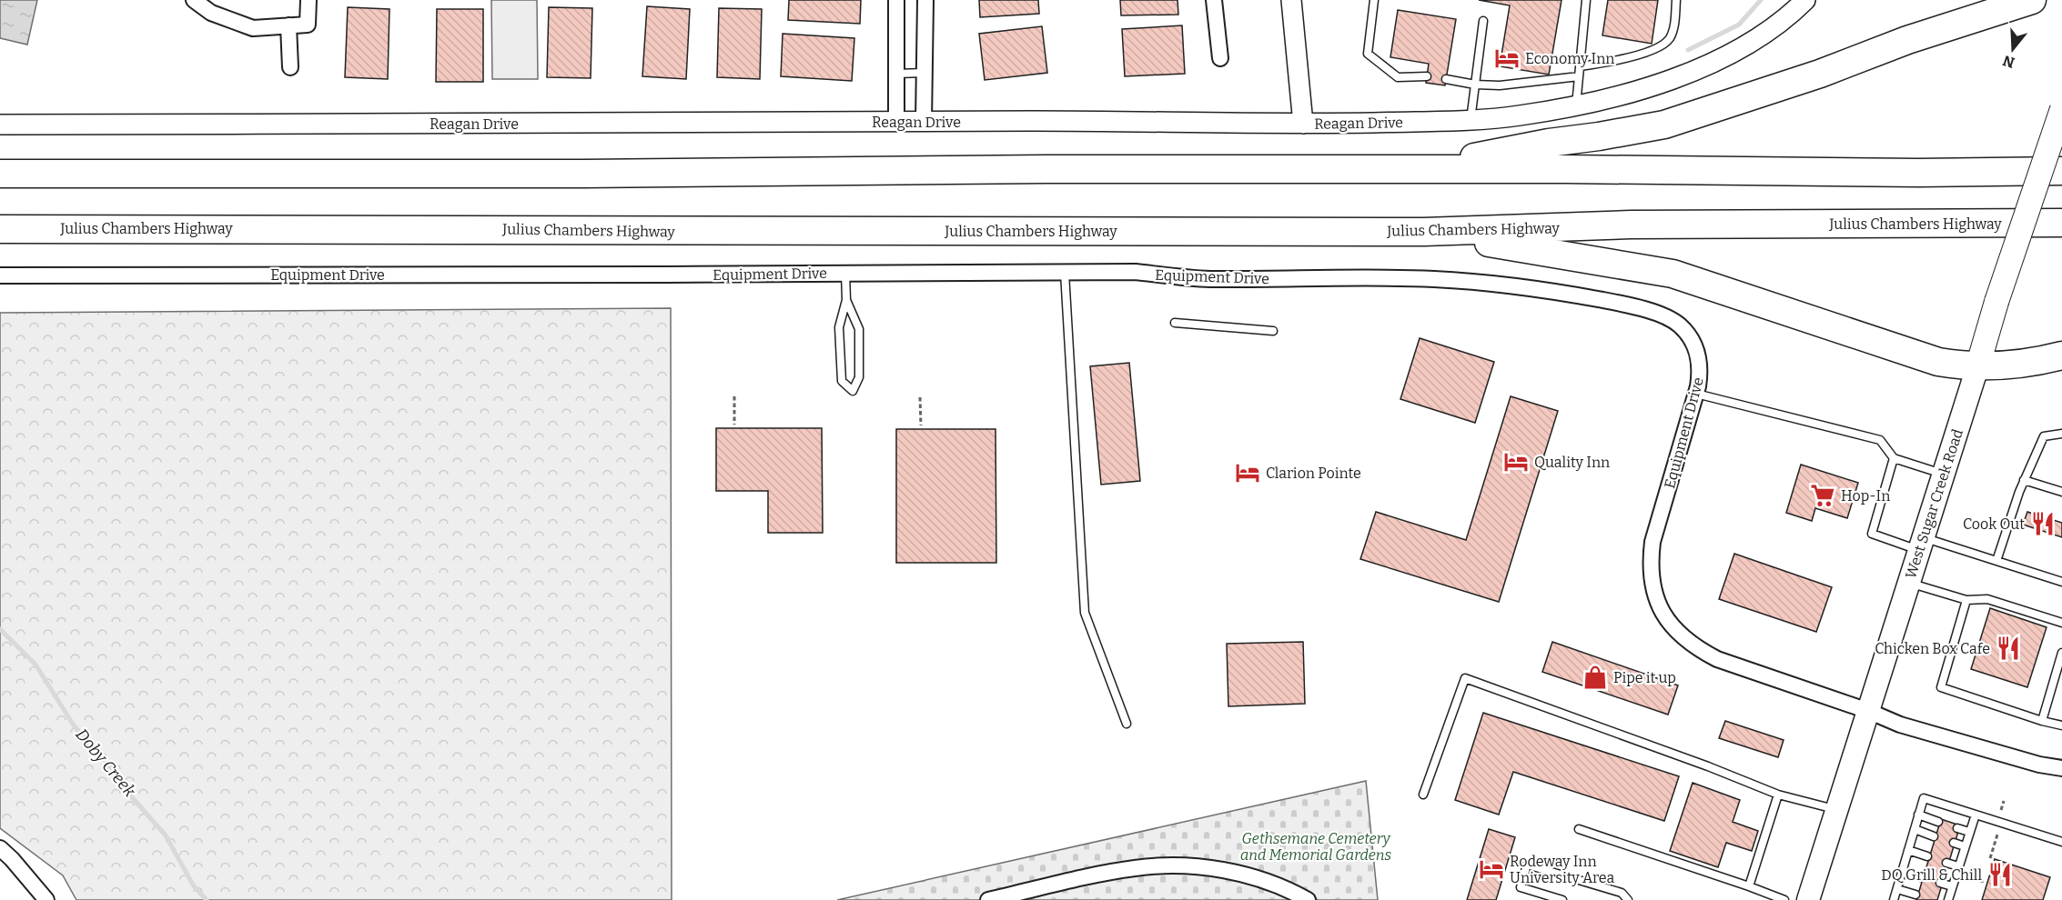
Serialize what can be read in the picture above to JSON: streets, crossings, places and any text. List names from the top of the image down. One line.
{"streets":{"highway":["Julius Chambers Highway"],"main road":["West Sugar Creek Road"],"street":["Reagan Drive","Equipment Drive"]},"crossings":[["Equipment Drive","West Sugar Creek Road"]],"water":["Doby Creek"],"parks":["Gethsemane Cemetery and Memorial Gardens"],"places":{"hotel":["Economy Inn","Quality Inn","Clarion Pointe","Rodeway Inn University Area"],"supermarket":["Hop-In"],"restaurant":["Cook Out","Chicken Box Cafe","DQ Grill & Chill"],"shop":["Pipe it up"]},"north":"bottom"}
